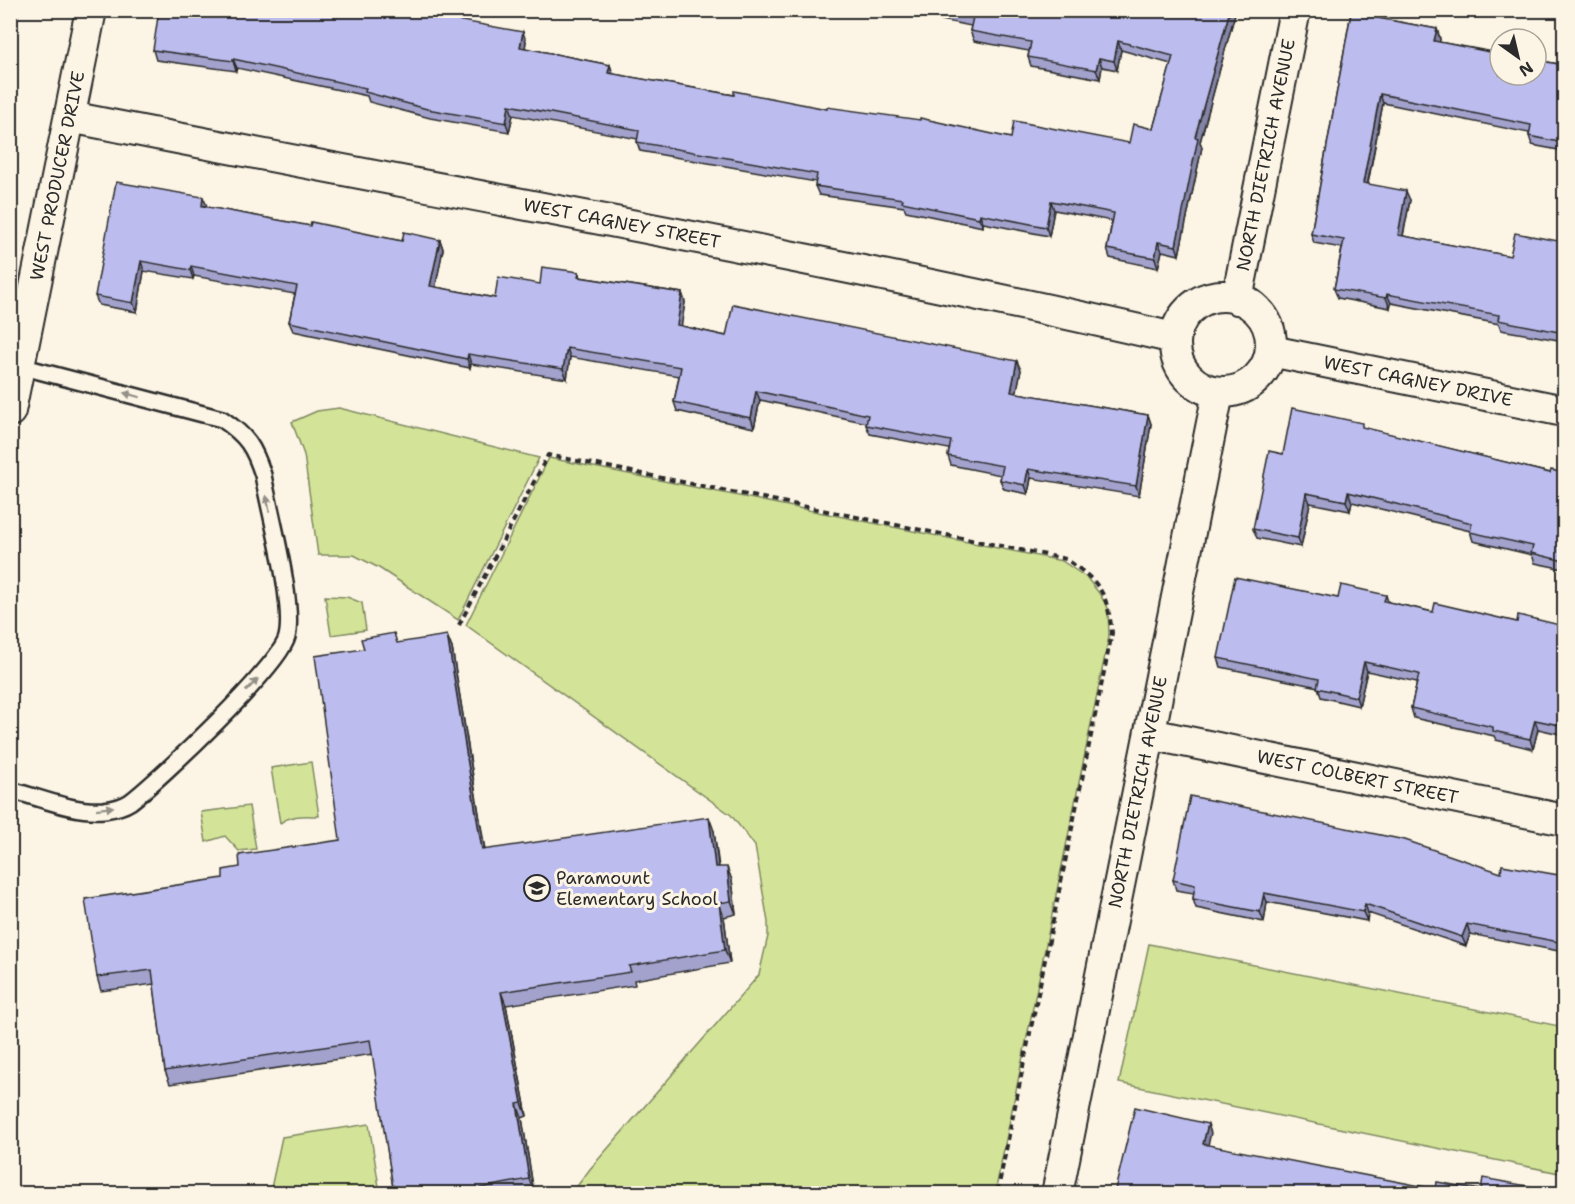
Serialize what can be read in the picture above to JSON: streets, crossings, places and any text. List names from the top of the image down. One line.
{"streets":{"street":["NORTH DIETRICH AVENUE","WEST PRODUCER DRIVE","WEST CAGNEY STREET","WEST CAGNEY DRIVE","WEST COLBERT STREET"]},"crossings":[["NORTH DIETRICH AVENUE","WEST CAGNEY STREET"],["NORTH DIETRICH AVENUE","WEST CAGNEY DRIVE"],["NORTH DIETRICH AVENUE","WEST COLBERT STREET"],["WEST PRODUCER DRIVE","WEST CAGNEY STREET"],["WEST CAGNEY STREET","WEST CAGNEY DRIVE"]],"places":{"school or university":["Paramount Elementary School"]},"north":"bottom right"}
